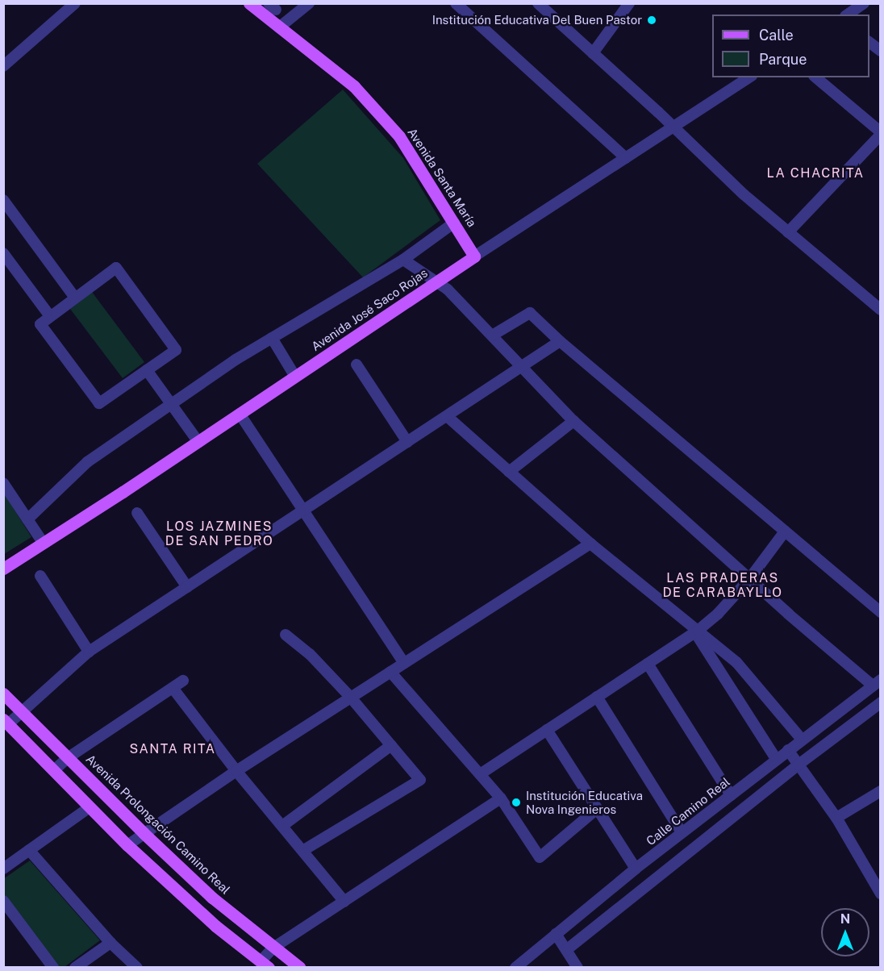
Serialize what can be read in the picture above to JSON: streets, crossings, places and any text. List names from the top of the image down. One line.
{"streets":{"main road":["Avenida Santa María","Avenida José Saco Rojas","Avenida Prolongación Camino Real"],"street":["Calle Camino Real"]},"crossings":[["Avenida Santa María","Avenida José Saco Rojas"]],"districts":["LA CHACRITA","LOS JAZMINES DE SAN PEDRO","LAS PRADERAS DE CARABAYLLO","SANTA RITA"],"places":["Institución Educativa Del Buen Pastor","Institución Educativa Nova Ingenieros"],"legend":["Calle","Parque"],"north":"top"}
